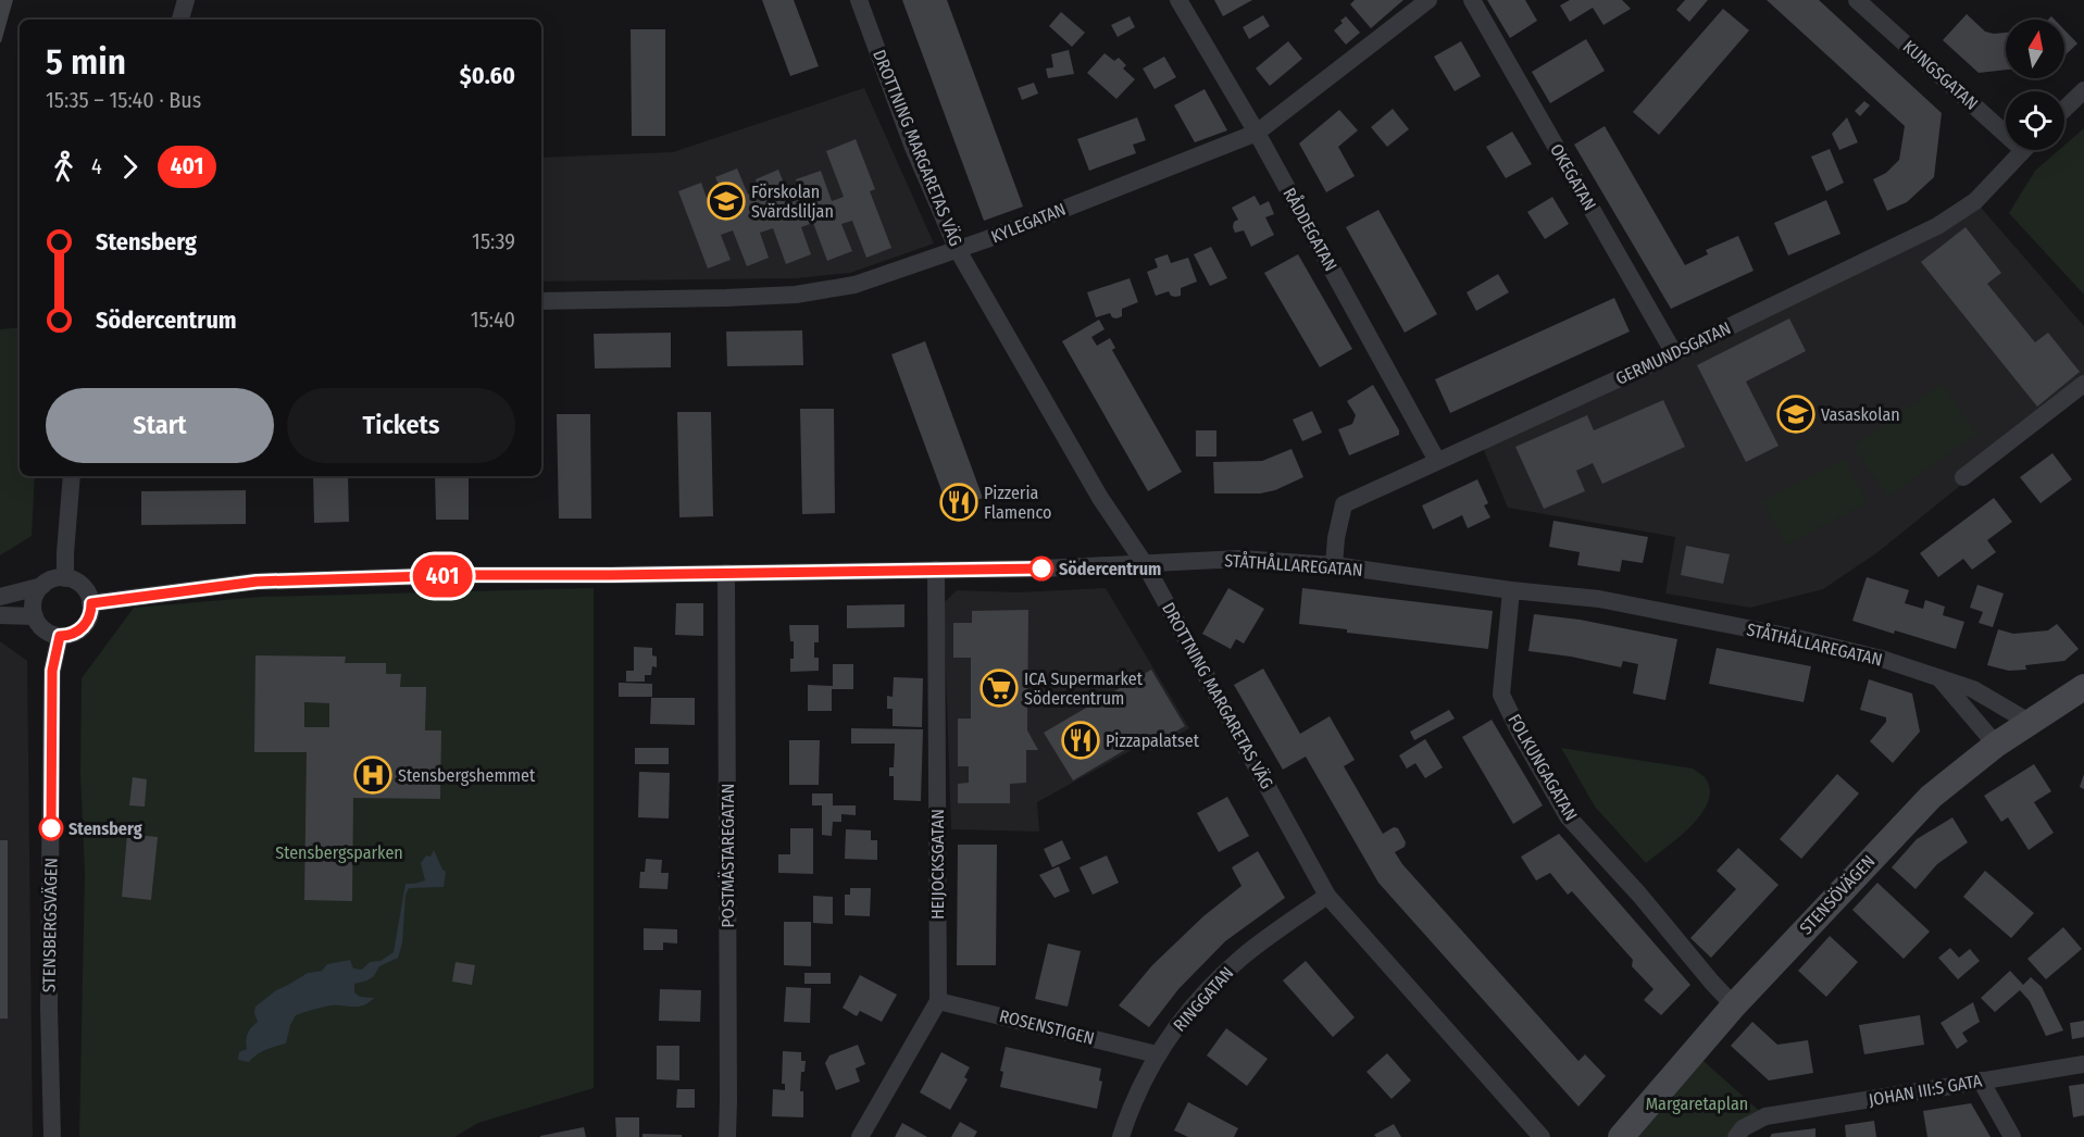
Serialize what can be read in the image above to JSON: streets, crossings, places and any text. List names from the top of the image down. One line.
{"streets":{"street":["KUNGSGATAN","DROTTNING MARGARETAS VÄG","OKEGATAN","KYLEGATAN","RÅDDEGATAN","GERMUNDSGATAN","STÅTHÅLLAREGATAN","FOLKUNGAGATAN","POSTMÄSTAREGATAN","HEIJOCKSGATAN","STENSÖVÄGEN","STENSBERGSVÄGEN","RINGGATAN","ROSENSTIGEN","JOHAN III:S GATA"]},"crossings":[["DROTTNING MARGARETAS VÄG","KYLEGATAN"],["DROTTNING MARGARETAS VÄG","STÅTHÅLLAREGATAN"],["DROTTNING MARGARETAS VÄG","RINGGATAN"],["OKEGATAN","GERMUNDSGATAN"],["KYLEGATAN","RÅDDEGATAN"],["RÅDDEGATAN","GERMUNDSGATAN"],["GERMUNDSGATAN","STÅTHÅLLAREGATAN"],["STÅTHÅLLAREGATAN","FOLKUNGAGATAN"],["STÅTHÅLLAREGATAN","POSTMÄSTAREGATAN"],["STÅTHÅLLAREGATAN","HEIJOCKSGATAN"],["STÅTHÅLLAREGATAN","STENSÖVÄGEN"],["STÅTHÅLLAREGATAN","STENSBERGSVÄGEN"],["FOLKUNGAGATAN","STENSÖVÄGEN"],["HEIJOCKSGATAN","ROSENSTIGEN"],["RINGGATAN","ROSENSTIGEN"]],"parks":["Stensbergsparken","Margaretaplan"],"places":{"school or university":["Förskolan Svärdsliljan","Vasaskolan"],"restaurant":["Pizzeria Flamenco","Pizzapalatset"],"other":["Södercentrum","Stensberg"],"supermarket":["ICA Supermarket Södercentrum"],"hospital":["Stensbergshemmet"]},"lines":["bus line 401"],"north":"top","page":{"on_map":"401","heading":["5 min","15:35 – 15:40 · Bus","$0.60"],"legs":["4","401"],"list":[{"name":"Stensberg","value":"15:39"},{"name":"Södercentrum","value":"15:40"}],"buttons":["Start","Tickets"]}}
